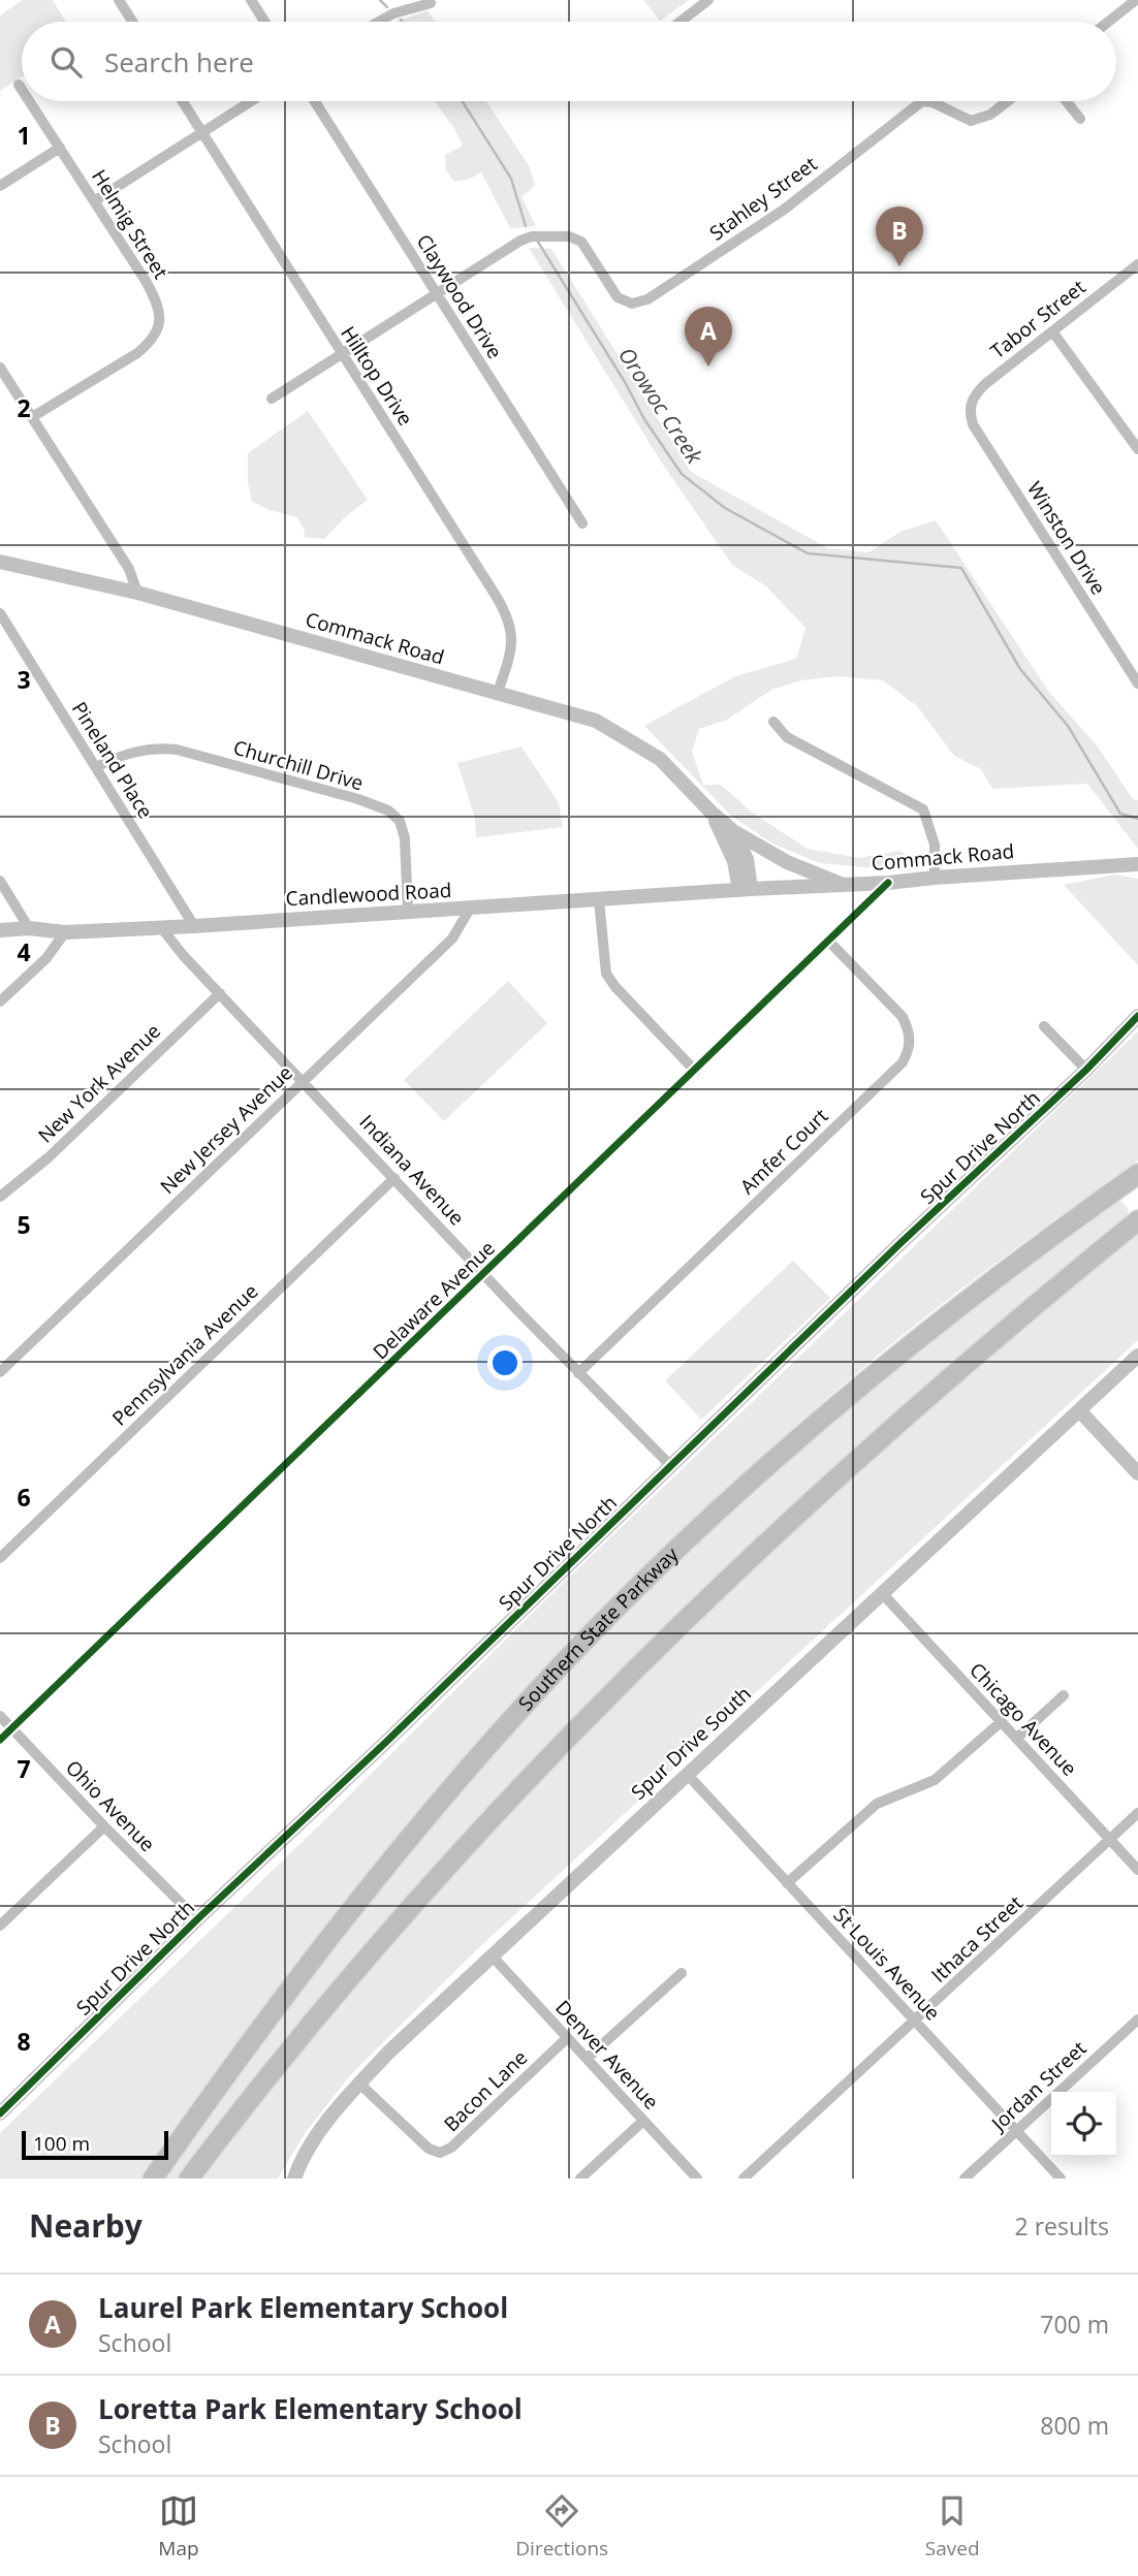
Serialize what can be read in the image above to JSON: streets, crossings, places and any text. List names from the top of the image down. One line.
{"streets":{"highway":["Southern State Parkway"],"street":["Stahley Street","Helmig Street","Claywood Drive","Tabor Street","Hilltop Drive","Winston Drive","Commack Road","Pineland Place","Churchill Drive","Candlewood Road","New York Avenue","New Jersey Avenue","Spur Drive North","Amfer Court","Indiana Avenue","Delaware Avenue","Pennsylvania Avenue","Chicago Avenue","Spur Drive South","Ohio Avenue","Ithaca Street","St Louis Avenue","Denver Avenue","Jordan Street","Bacon Lane"]},"crossings":[["Stahley Street","Claywood Drive"],["Tabor Street","Winston Drive"],["Hilltop Drive","Commack Road"],["Commack Road","Candlewood Road"],["Commack Road","Delaware Avenue"],["Pineland Place","Churchill Drive"],["Pineland Place","Candlewood Road"],["Churchill Drive","Candlewood Road"],["Candlewood Road","New Jersey Avenue"],["Candlewood Road","Indiana Avenue"],["New York Avenue","Indiana Avenue"],["New Jersey Avenue","Indiana Avenue"],["Spur Drive North","Indiana Avenue"],["Spur Drive North","Ohio Avenue"],["Amfer Court","Indiana Avenue"],["Amfer Court","Delaware Avenue"],["Indiana Avenue","Delaware Avenue"],["Indiana Avenue","Pennsylvania Avenue"],["Delaware Avenue","Ohio Avenue"],["Chicago Avenue","Spur Drive South"],["Chicago Avenue","Ithaca Street"],["Spur Drive South","St Louis Avenue"],["Spur Drive South","Denver Avenue"],["Spur Drive South","Bacon Lane"],["Ithaca Street","St Louis Avenue"],["St Louis Avenue","Jordan Street"],["Denver Avenue","Bacon Lane"]],"water":["Orowoc Creek"],"scale_bar":"100 m","page":{"search":"Search here","pins":["B","A"],"scale":"100 m","heading":["Nearby","2 results"],"list":[{"mark":"A","name":"Laurel Park Elementary School","note":"School","value":"700 m"},{"mark":"B","name":"Loretta Park Elementary School","note":"School","value":"800 m"}],"nav":["Map","Directions","Saved"]},"grid":{"rows":["1","2","3","4","5","6","7","8"]}}
